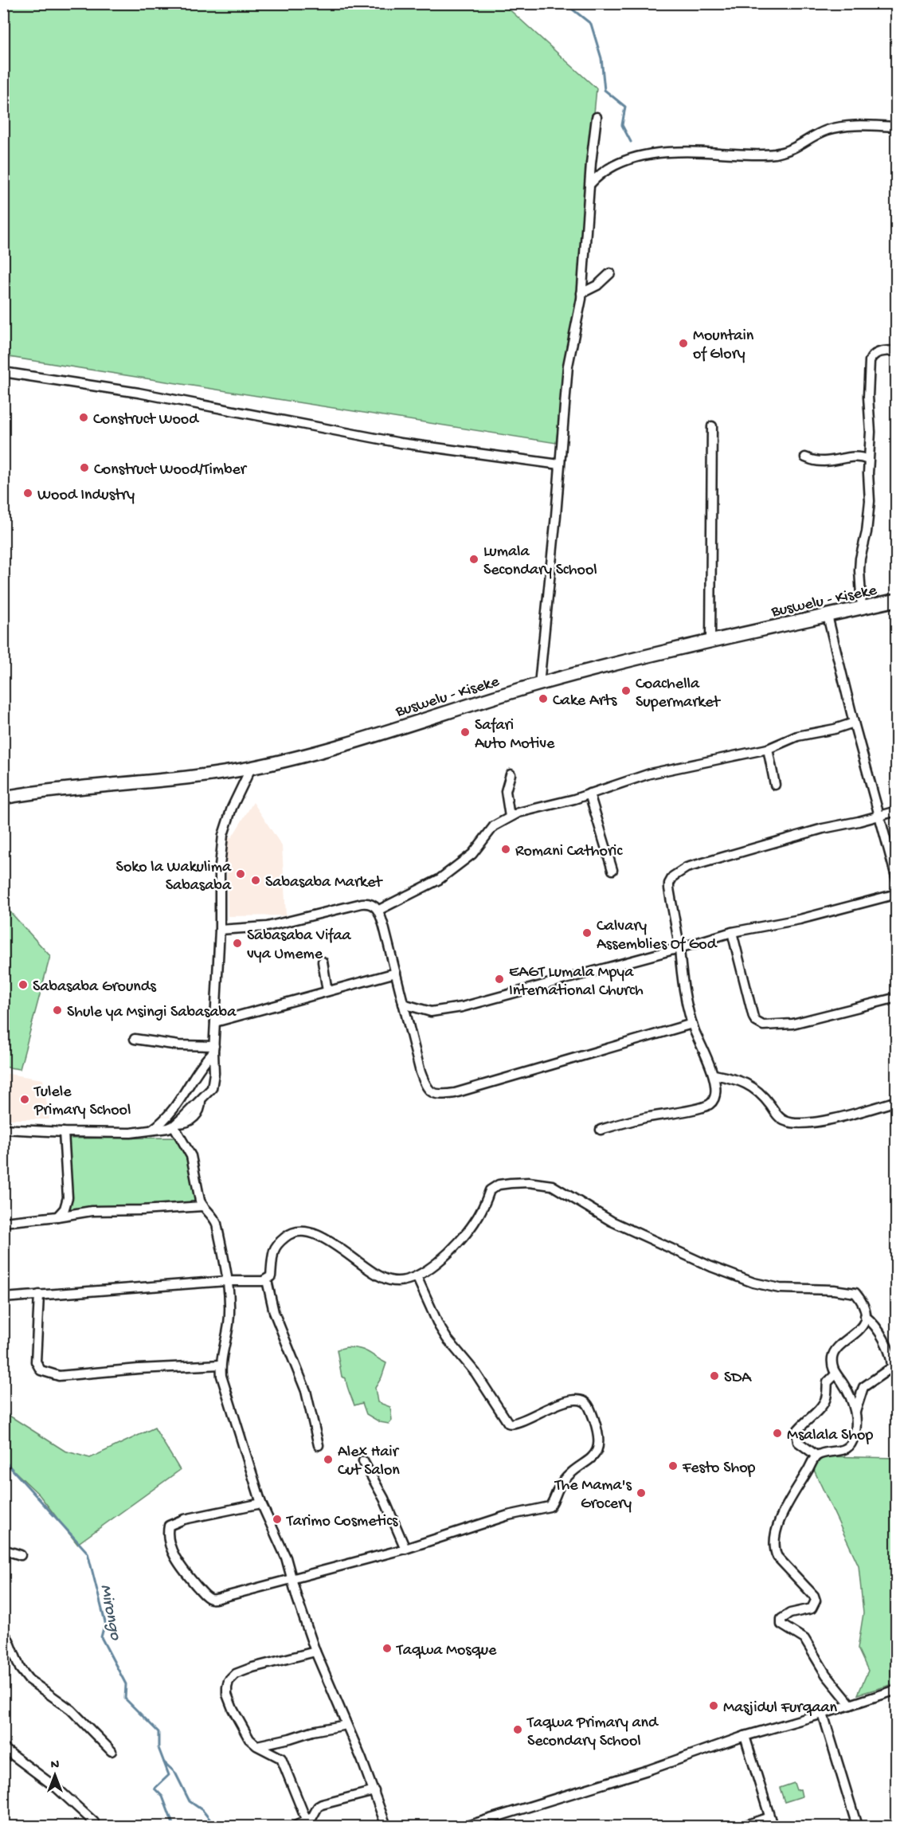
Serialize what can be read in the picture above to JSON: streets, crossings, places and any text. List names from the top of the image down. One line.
{"streets":{"main road":["Buswelu - Kiseke"]},"water":["Mirongo"],"places":["Mountain of Glory","Construct Wood","Construct Wood/Timber","Wood Industry","Lumala Secondary School","Coachella Supermarket","Cake Arts","Safari Auto Motive","Romani Cathoric","Soko la Wakulima Sabasaba","Sabasaba Market","Calvary Assemblies Of God","Sabasaba Vifaa vya Umeme","EAGT Lumala Mpya International Church","Sabasaba Grounds","Shule ya Msingi Sabasaba","Tulele Primary School","SDA","Msalala Shop","Alex Hair Cut Salon","Festo Shop","The Mama's Grocery","Tarimo Cosmetics","Taqwa Mosque","Masjidul Furqaan","Taqwa Primary and Secondary School"],"north":"top"}
